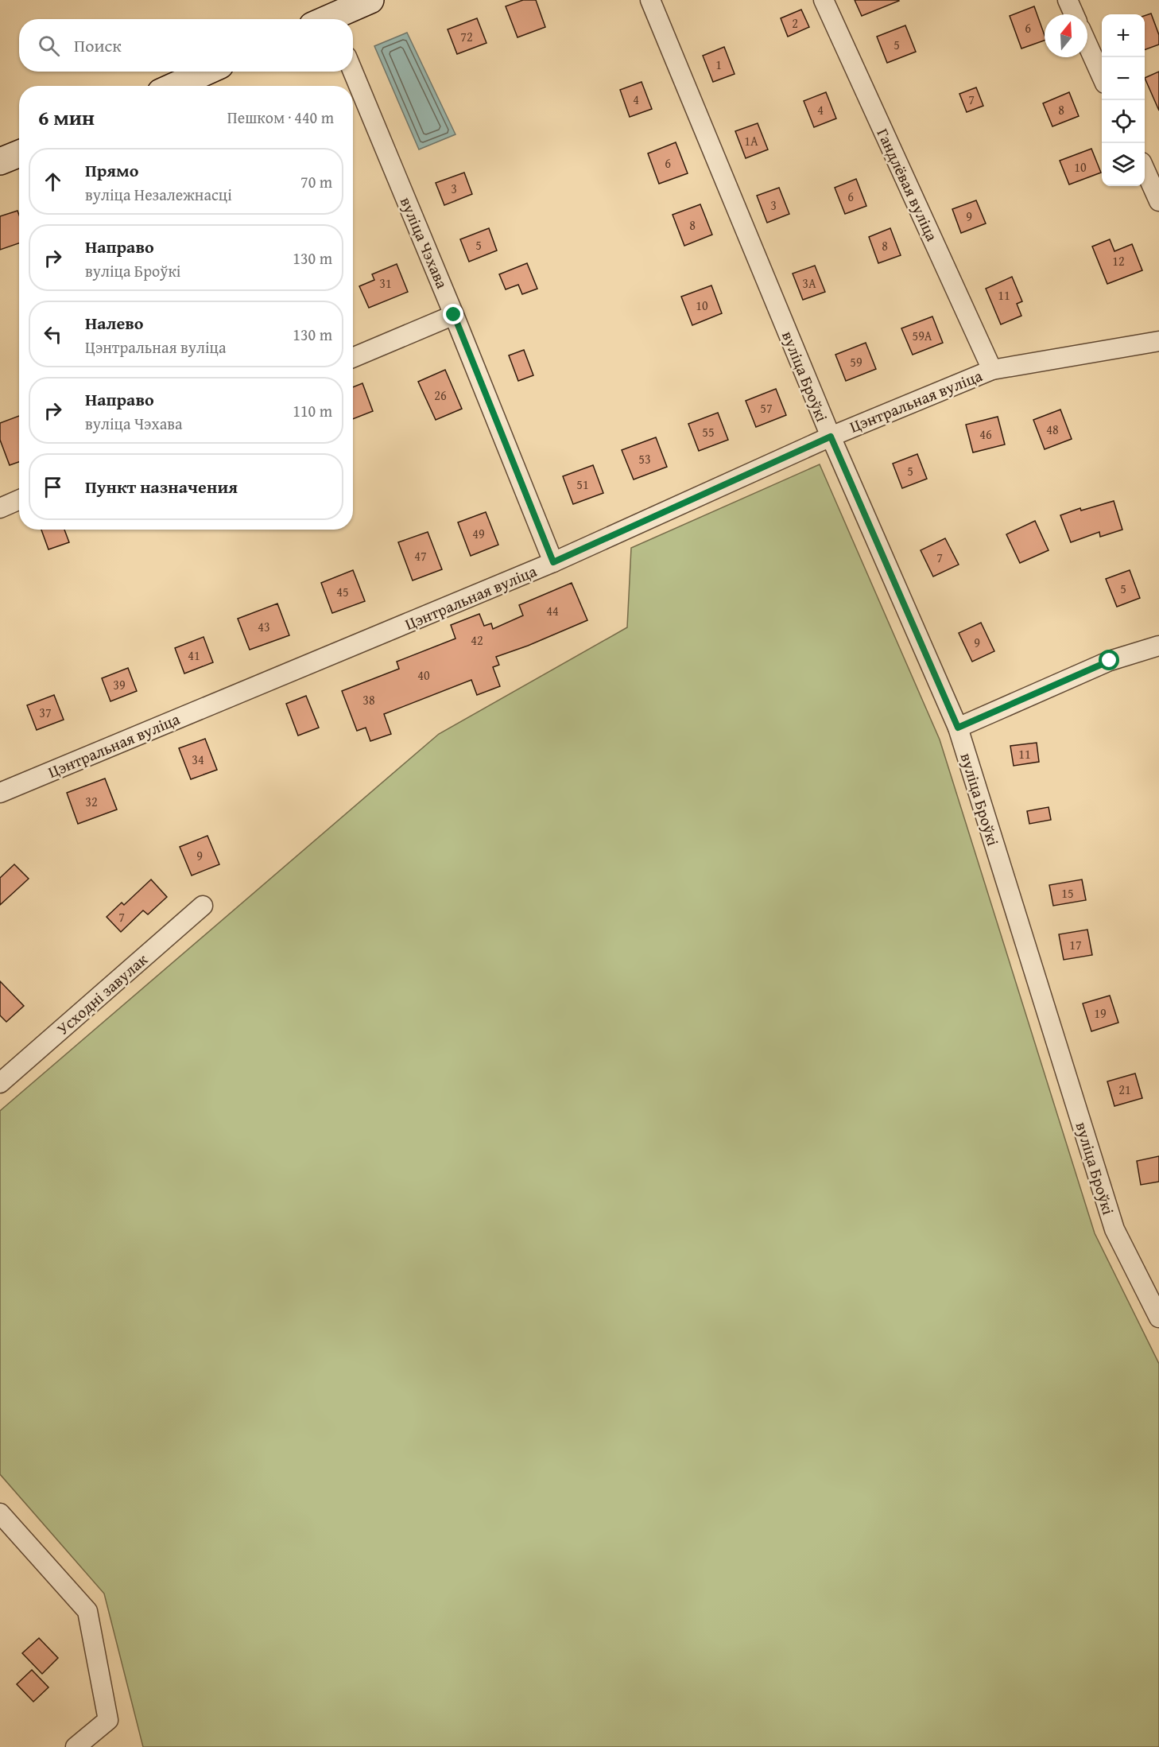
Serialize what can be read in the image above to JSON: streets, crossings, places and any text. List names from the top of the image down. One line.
{"streets":{"street":["Гандлёвая вуліца","вуліца Чэхава","вуліца Броўкі","Цэнтральная вуліца","Усходні завулак"]},"crossings":[["Гандлёвая вуліца","Цэнтральная вуліца"],["вуліца Чэхава","Цэнтральная вуліца"],["вуліца Броўкі","Цэнтральная вуліца"]],"house_numbers":["2","6","72","5","1","4","7","4","8","1А","6","10","3","6","3","9","8","5","8","12","31","3А","11","10","59А","59","26","57","48","55","46","53","5","51","49","47","7","5","45","44","43","42","9","41","40","39","38","37","11","34","32","9","15","7","17","19","21"],"north":"top","page":{"map_buttons":["+","−"],"search":"Поиск","heading":["6 мин","Пешком · 440 m"],"list":[["Прямо","вуліца Незалежнасці","70 m"],["Направо","вуліца Броўкі","130 m"],["Налево","Цэнтральная вуліца","130 m"],["Направо","вуліца Чэхава","110 m"],"Пункт назначения"]}}
